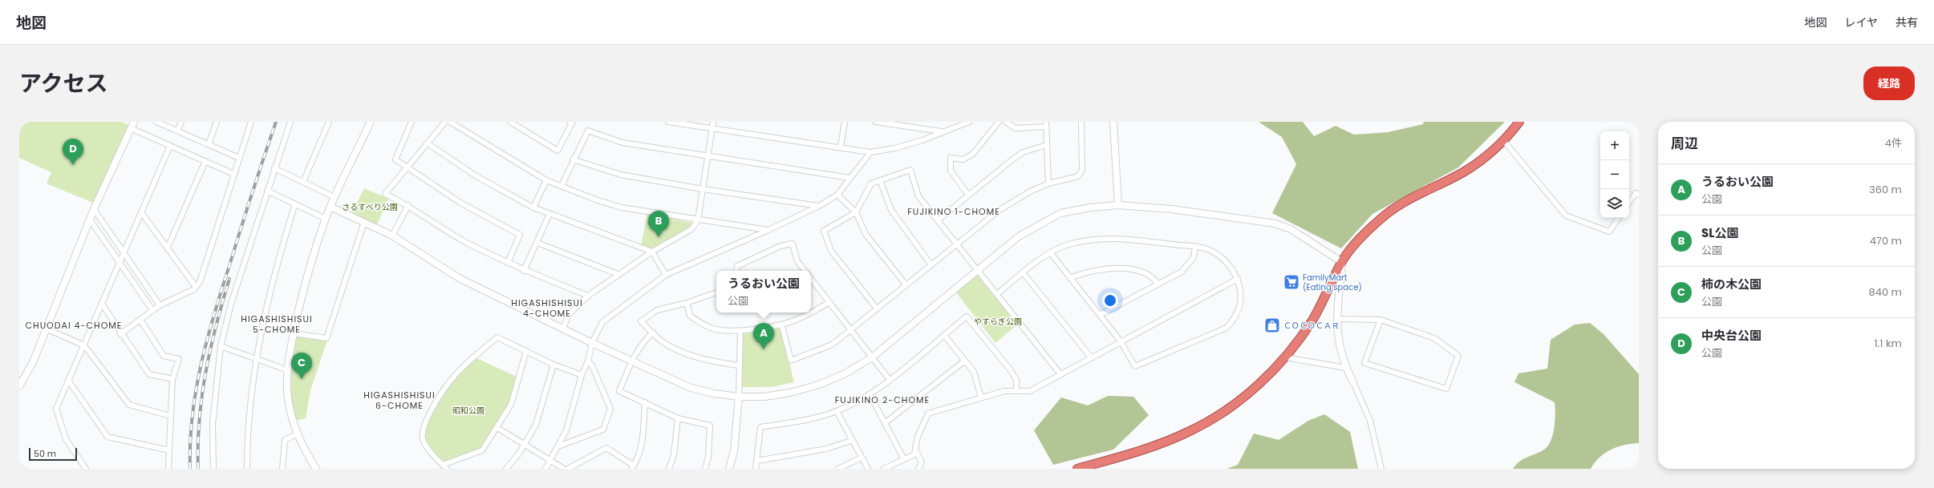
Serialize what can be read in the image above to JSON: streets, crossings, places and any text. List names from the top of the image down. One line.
{"districts":["FUJIKINO 1-CHOME","HIGASHISHISUI 4-CHOME","HIGASHISHISUI 5-CHOME","CHUODAI 4-CHOME","HIGASHISHISUI 6-CHOME","FUJIKINO 2-CHOME"],"parks":["さるすべり公園","やすらぎ公園","昭和公園"],"places":{"supermarket":["FamilyMart (Eating space)"],"shop":["ＣＯＣＯＣＡＲ"]},"scale_bar":"50 m","page":{"header":"地図","nav":["地図","レイヤ","共有"],"title":"アクセス","buttons":"経路","heading":["周辺","4件"],"map_buttons":["+","−"],"pins":["D","B","A","C"],"list":[{"mark":"A","name":"うるおい公園","note":"公園","value":"360 m"},{"mark":"B","name":"SL公園","note":"公園","value":"470 m"},{"mark":"C","name":"柿の木公園","note":"公園","value":"840 m"},{"mark":"D","name":"中央台公園","note":"公園","value":"1.1 km"}],"popup":["うるおい公園","公園"],"scale":"50 m"}}
